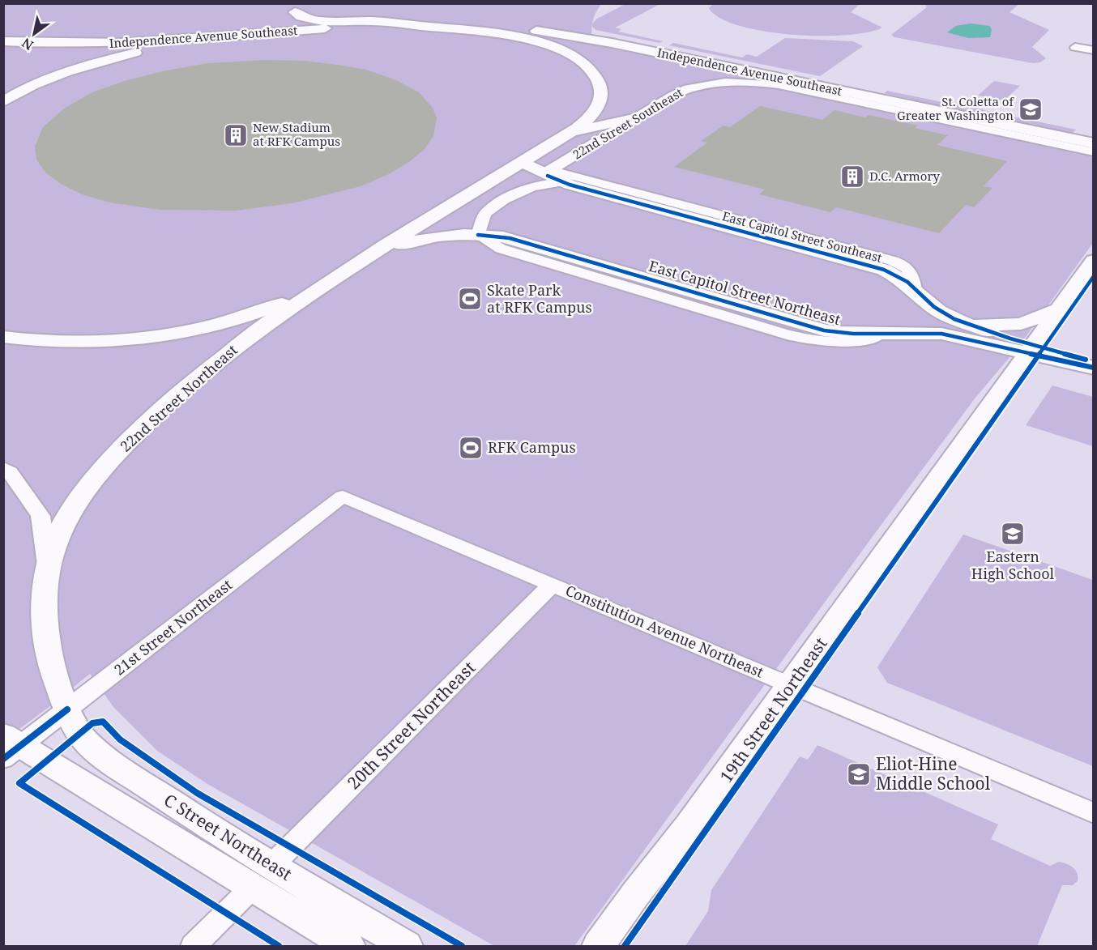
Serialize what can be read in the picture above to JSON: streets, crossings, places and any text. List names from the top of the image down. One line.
{"streets":{"main road":["Independence Avenue Southeast","22nd Street Southeast","East Capitol Street Southeast","East Capitol Street Northeast","22nd Street Northeast","19th Street Northeast","C Street Northeast"],"street":["21st Street Northeast","Constitution Avenue Northeast","20th Street Northeast"]},"crossings":[["Independence Avenue Southeast","22nd Street Southeast"],["22nd Street Southeast","East Capitol Street Southeast"],["22nd Street Southeast","22nd Street Northeast"],["East Capitol Street Southeast","East Capitol Street Northeast"],["East Capitol Street Southeast","19th Street Northeast"],["East Capitol Street Northeast","22nd Street Northeast"],["East Capitol Street Northeast","19th Street Northeast"],["22nd Street Northeast","21st Street Northeast"],["22nd Street Northeast","C Street Northeast"],["21st Street Northeast","Constitution Avenue Northeast"],["21st Street Northeast","C Street Northeast"],["Constitution Avenue Northeast","19th Street Northeast"],["Constitution Avenue Northeast","20th Street Northeast"],["20th Street Northeast","C Street Northeast"]],"places":{"school or university":["St. Coletta of Greater Washington","Eastern High School","Eliot-Hine Middle School"],"building":["New Stadium at RFK Campus","D.C. Armory"],"sports":["Skate Park at RFK Campus","RFK Campus"]},"north":"bottom left"}
